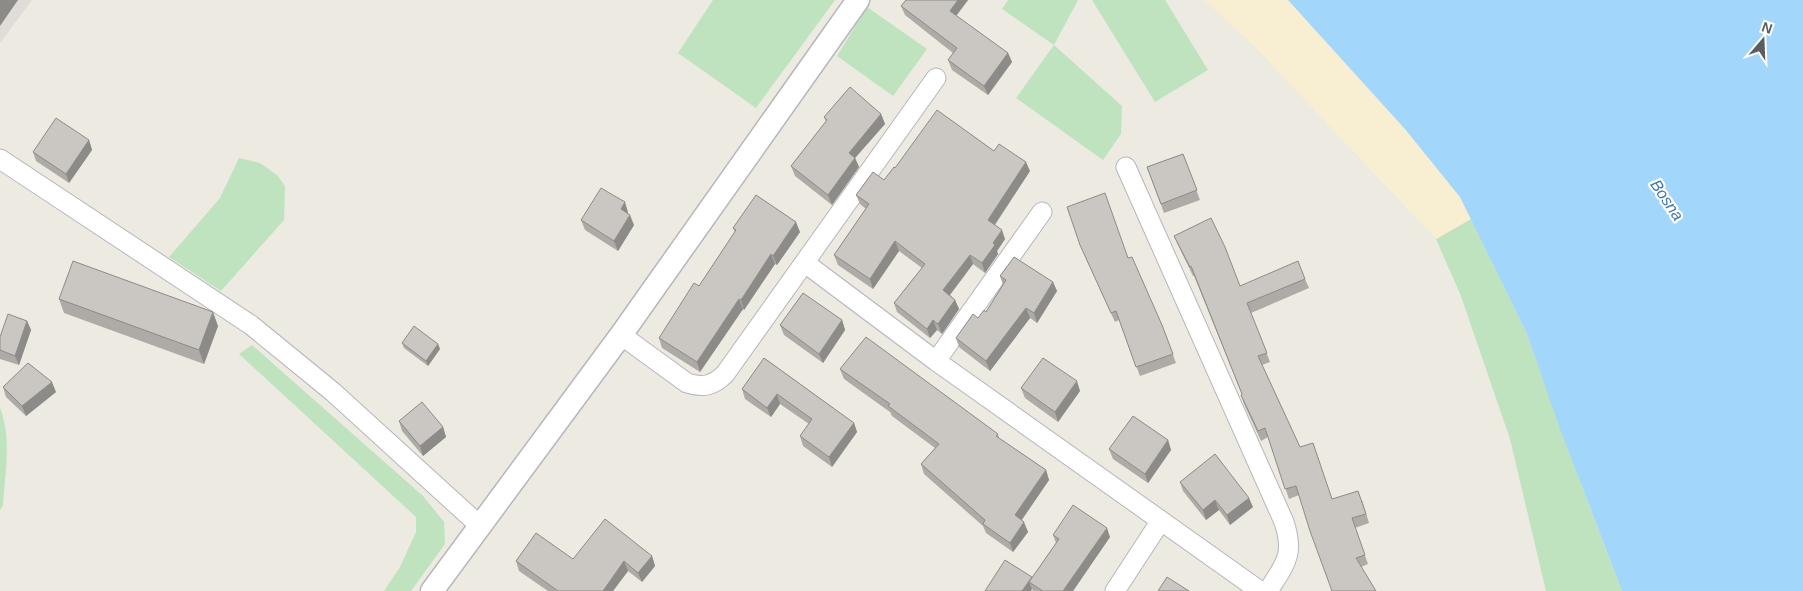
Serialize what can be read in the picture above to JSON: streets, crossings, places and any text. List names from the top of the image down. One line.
{"water":["Bosna"],"north":"top"}
